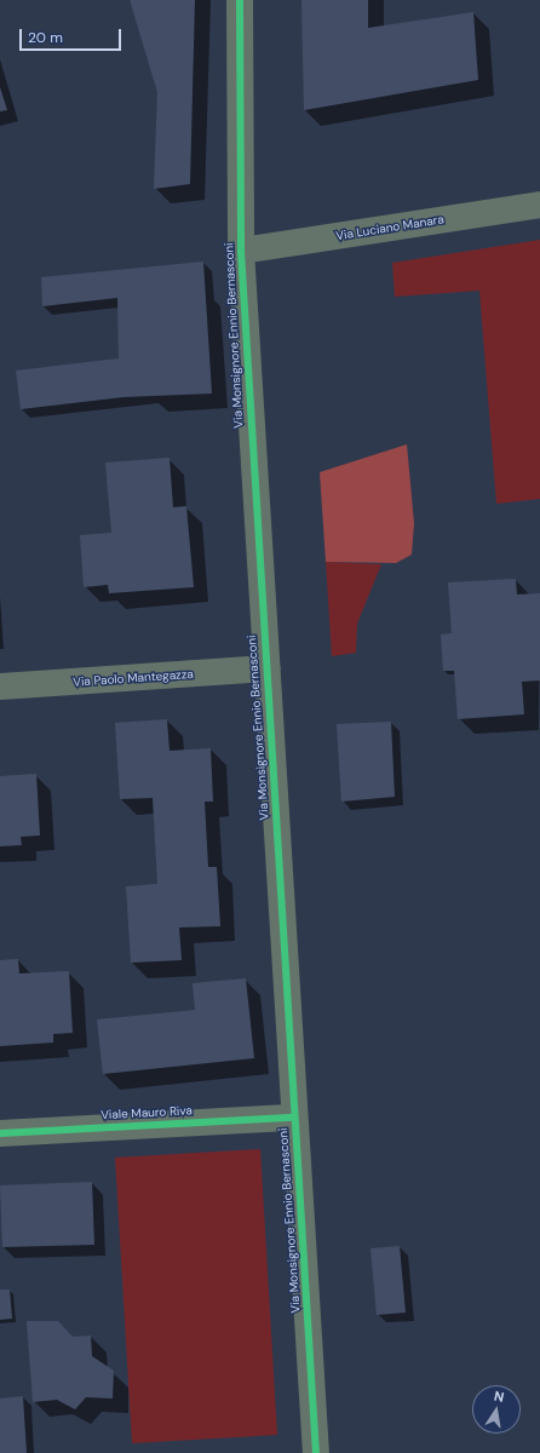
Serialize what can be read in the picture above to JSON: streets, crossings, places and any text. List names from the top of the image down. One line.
{"streets":{"street":["Via Luciano Manara","Via Monsignore Ennio Bernasconi","Via Paolo Mantegazza","Viale Mauro Riva"]},"crossings":[["Via Luciano Manara","Via Monsignore Ennio Bernasconi"],["Via Monsignore Ennio Bernasconi","Via Paolo Mantegazza"],["Via Monsignore Ennio Bernasconi","Viale Mauro Riva"]],"scale_bar":"20 m","north":"top"}
